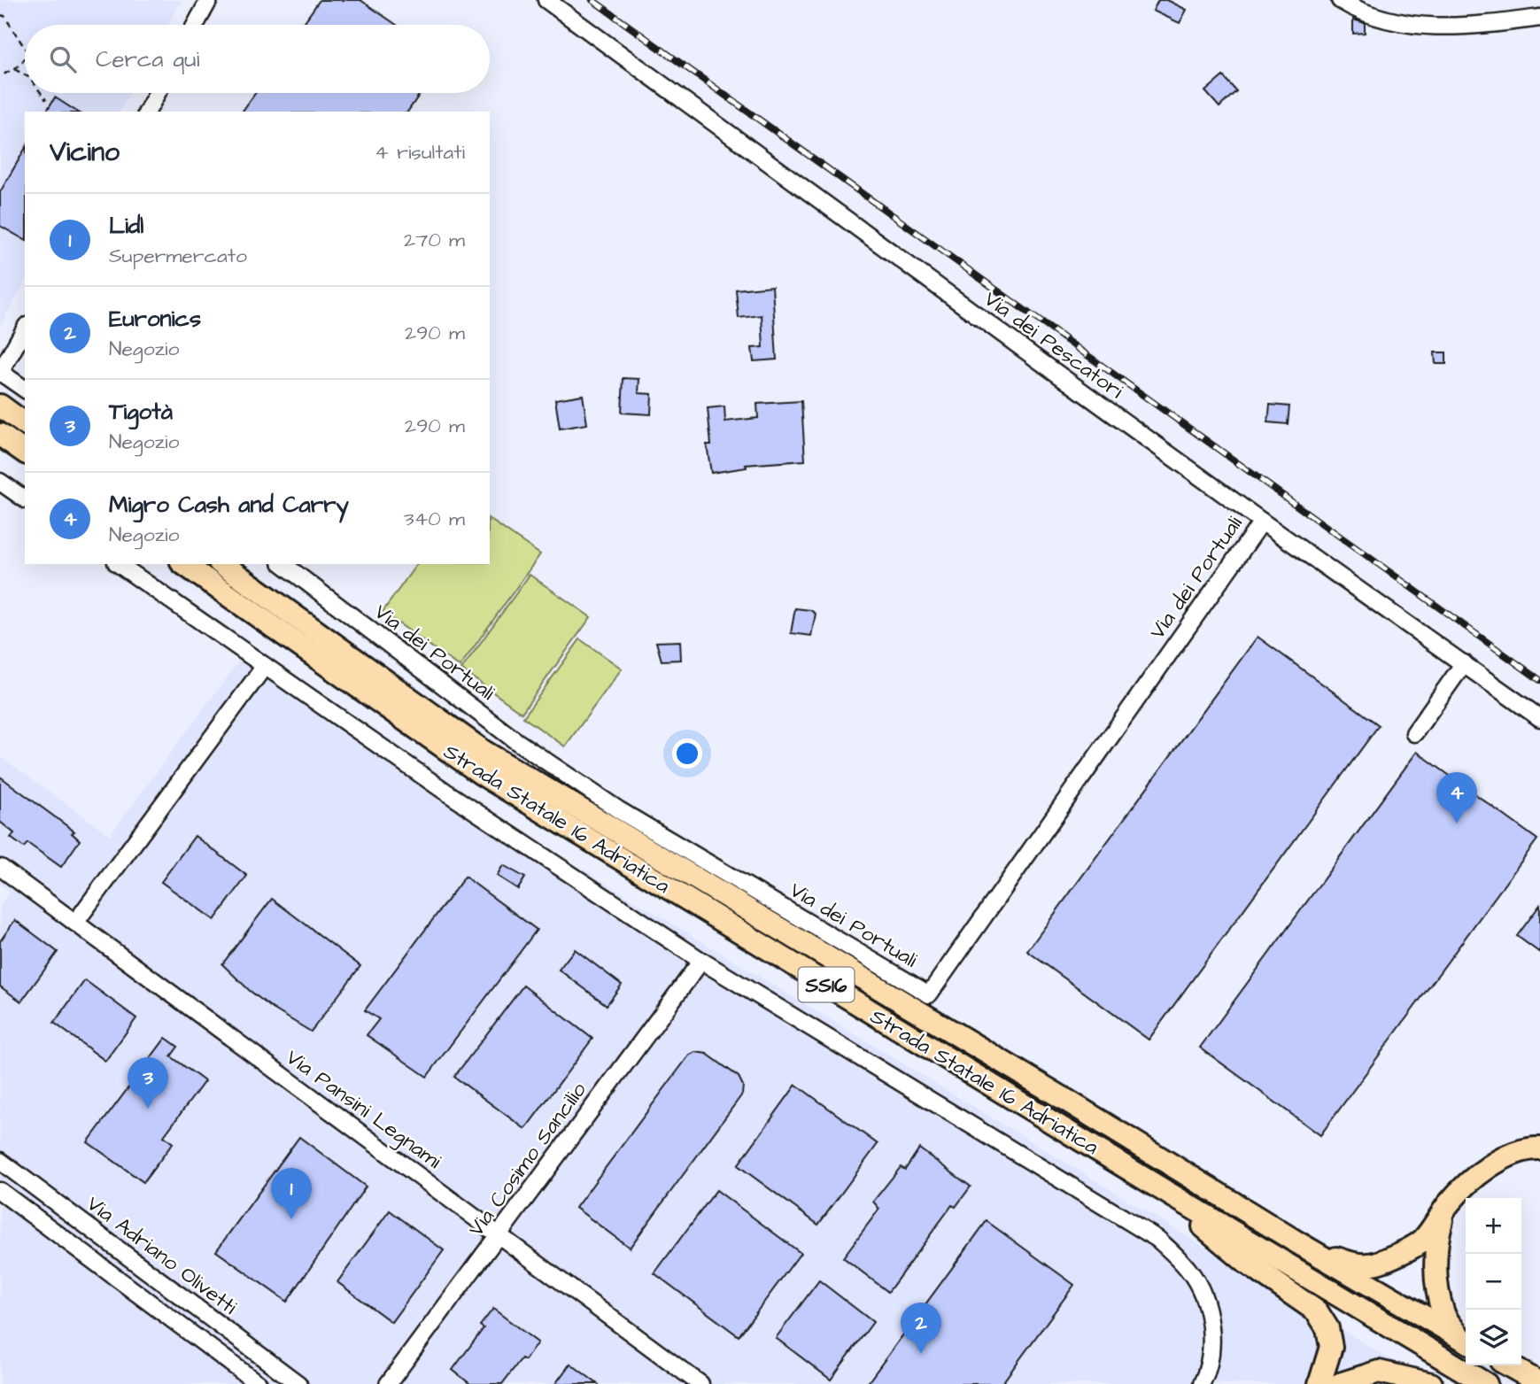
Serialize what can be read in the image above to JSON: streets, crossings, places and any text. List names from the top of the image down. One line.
{"streets":{"highway":["Strada Statale 16 Adriatica","SS16"],"street":["Via dei Pescatori","Via dei Portuali","Via Pansini Legnami","Via Cosimo Sancilio","Via Adriano Olivetti"]},"crossings":[["Via dei Pescatori","Via dei Portuali"],["Via Pansini Legnami","Via Cosimo Sancilio"]],"page":{"search":"Cerca qui","heading":["Vicino","4 risultati"],"list":[{"mark":"1","name":"Lidl","note":"Supermercato","value":"270 m"},{"mark":"2","name":"Euronics","note":"Negozio","value":"290 m"},{"mark":"3","name":"Tigotà","note":"Negozio","value":"290 m"},{"mark":"4","name":"Migro Cash and Carry","note":"Negozio","value":"340 m"}],"pins":["4","3","1","2"],"map_buttons":["+","−"]}}
